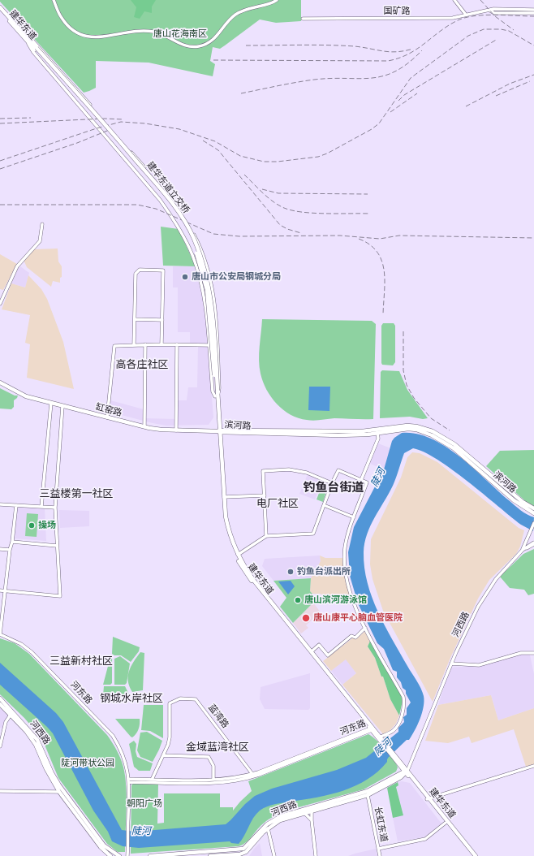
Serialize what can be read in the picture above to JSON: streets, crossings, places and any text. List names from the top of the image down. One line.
{"streets":{"main road":["建华东道","建华东道立交桥","缸窑路","滨河路","河西路"],"street":["国矿路","河东路","蓝湾路","长虹东道"]},"crossings":[["建华东道","建华东道立交桥"],["建华东道","缸窑路"],["建华东道","滨河路"],["建华东道","河西路"],["建华东道","河东路"],["缸窑路","滨河路"],["河西路","长虹东道"],["河东路","蓝湾路"]],"districts":["高各庄社区","钓鱼台街道","三益楼第一社区","电厂社区","三益新村社区","钢城水岸社区","金域蓝湾社区"],"water":["陡河"],"parks":["唐山花海南区","陡河带状公园","朝阳广场"],"places":["唐山市公安局钢城分局","操场","钓鱼台派出所","唐山滨河游泳馆","唐山康平心脑血管医院"]}
